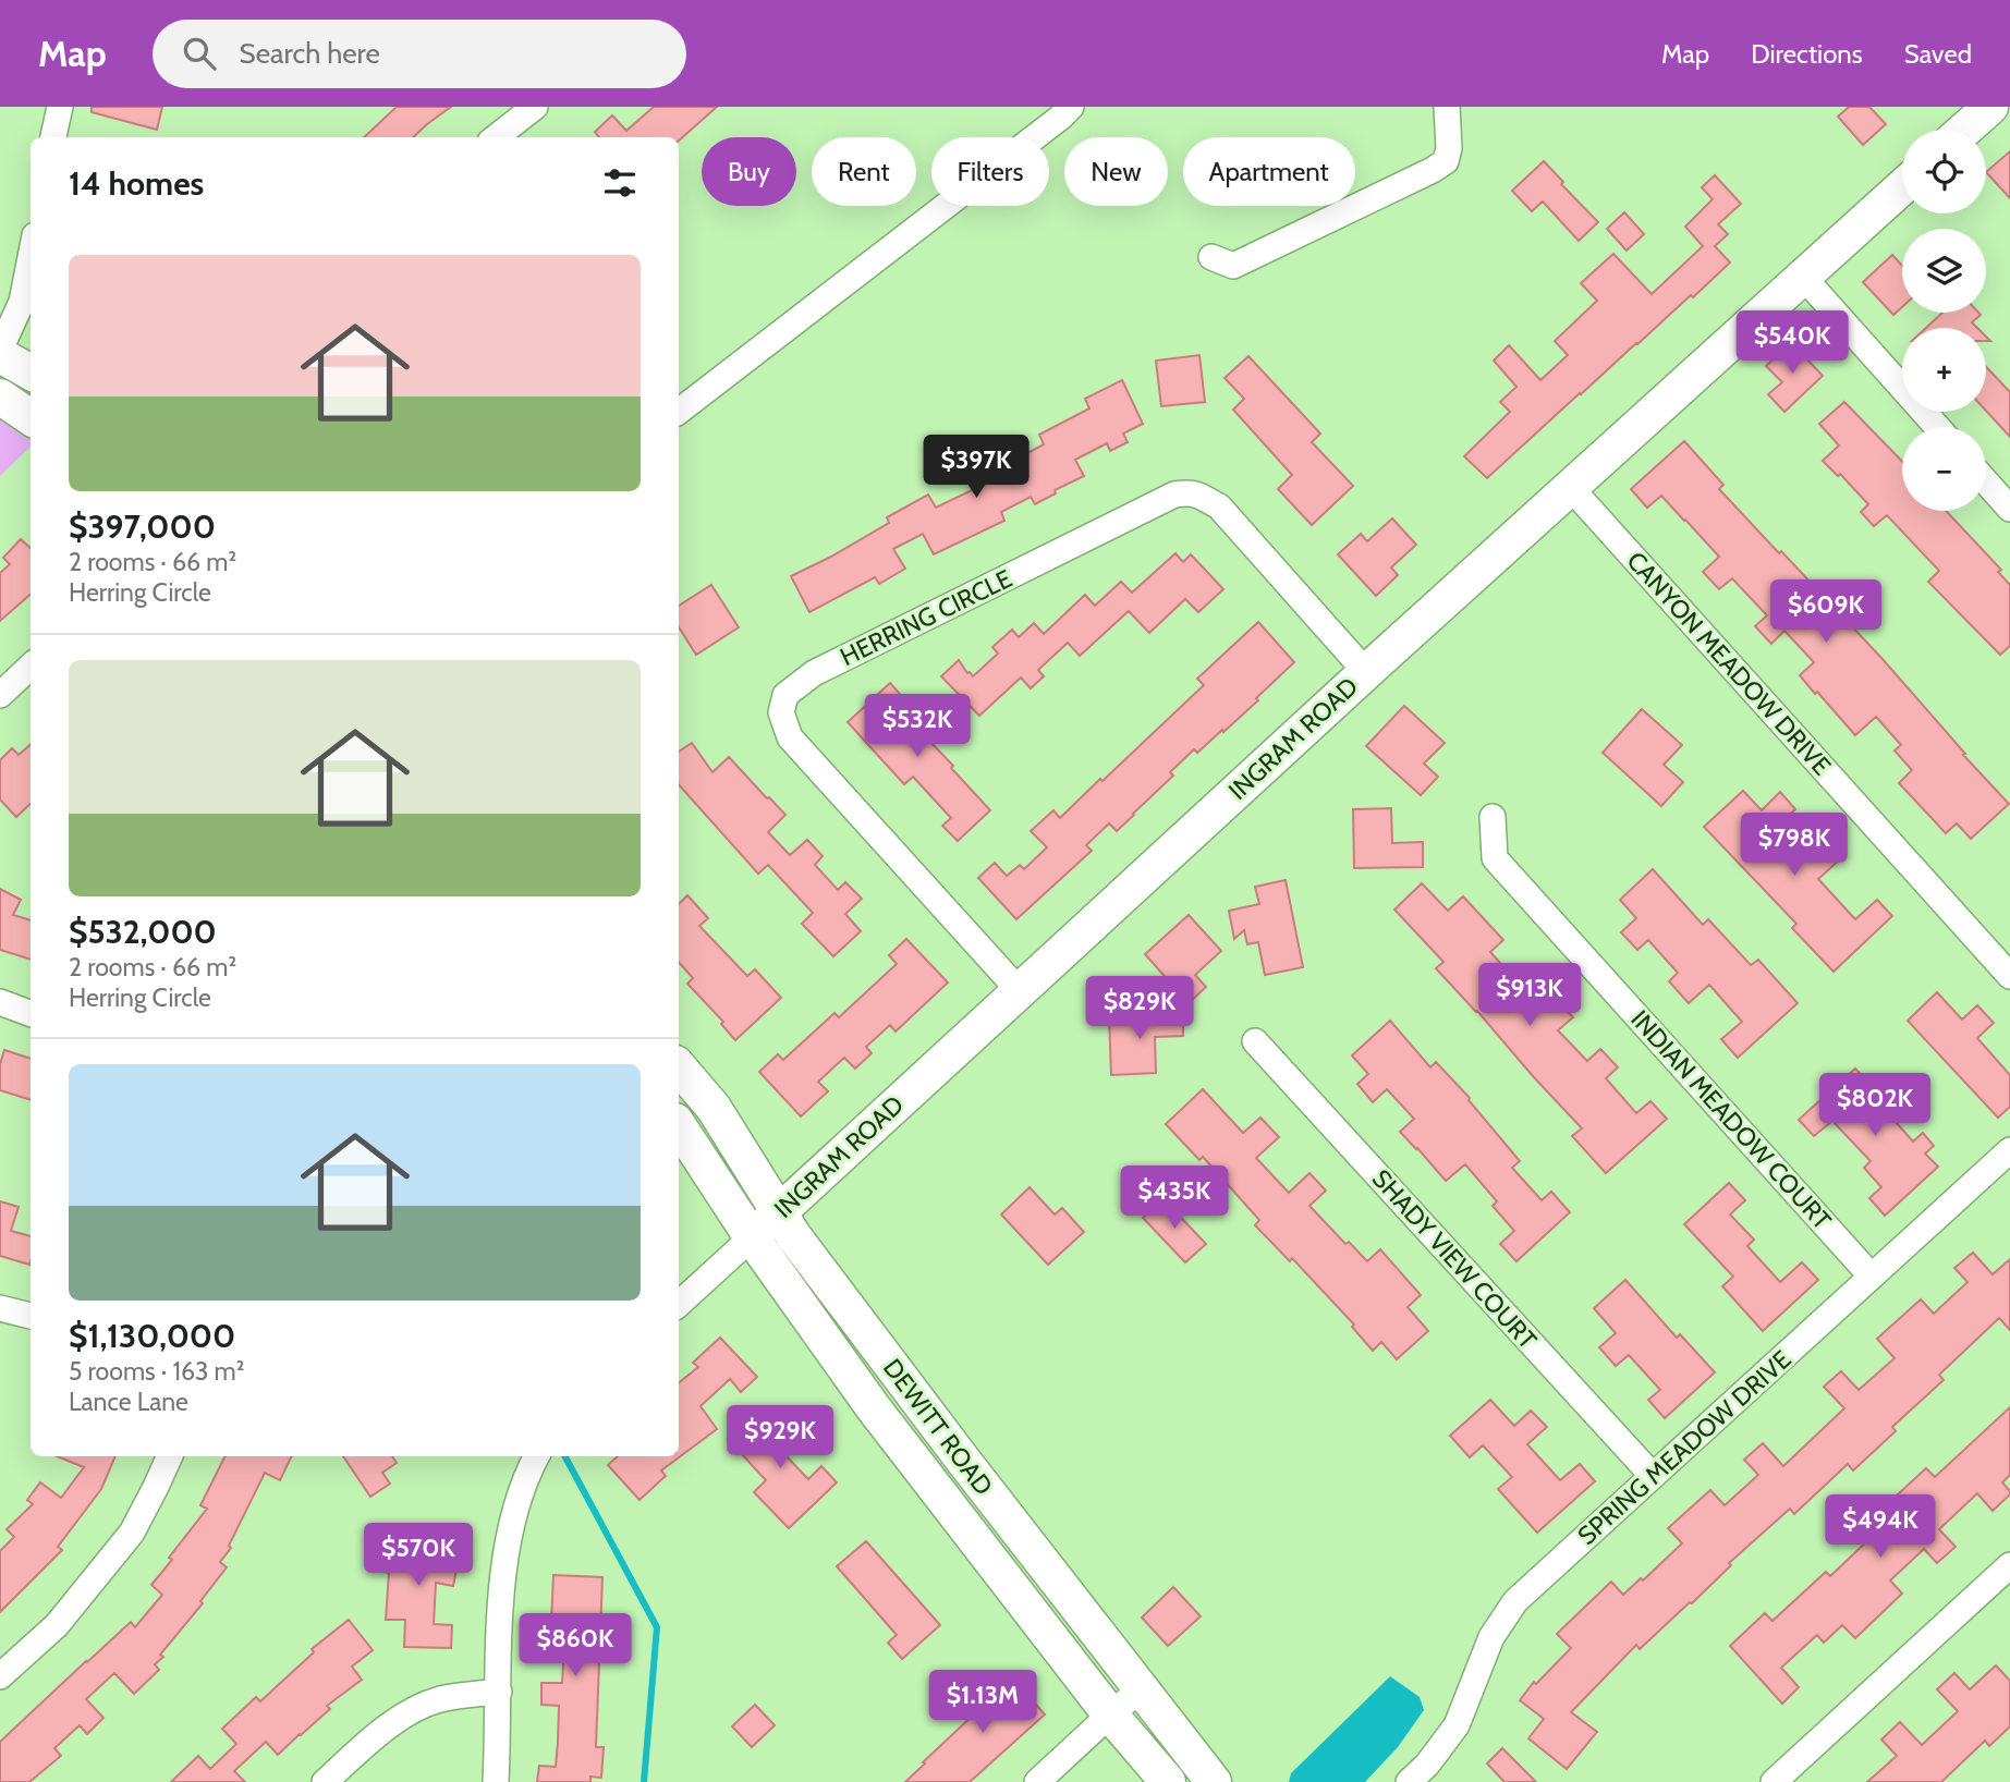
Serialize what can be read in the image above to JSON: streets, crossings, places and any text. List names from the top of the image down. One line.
{"streets":{"main road":["INGRAM ROAD","DEWITT ROAD"],"street":["HERRING CIRCLE","CANYON MEADOW DRIVE","INDIAN MEADOW COURT","SHADY VIEW COURT","SPRING MEADOW DRIVE"]},"crossings":[["HERRING CIRCLE","INGRAM ROAD"],["CANYON MEADOW DRIVE","INGRAM ROAD"],["INGRAM ROAD","DEWITT ROAD"],["INDIAN MEADOW COURT","SPRING MEADOW DRIVE"],["SHADY VIEW COURT","SPRING MEADOW DRIVE"]],"page":{"header":"Map","search":"Search here","nav":["Map","Directions","Saved"],"map_buttons":["+","−"],"chip":["Buy","Rent","Filters","New","Apartment"],"heading":"14 homes","list":[{"name":"$397,000","note":"2 rooms · 66 m² · Herring Circle"},{"name":"$532,000","note":"2 rooms · 66 m² · Herring Circle"},{"name":"$1,130,000","note":"5 rooms · 163 m² · Lance Lane"}],"price":["$540K","$397K","$609K","$532K","$798K","$913K","$829K","$802K","$435K","$929K","$494K","$570K","$860K","$1.13M"]}}
